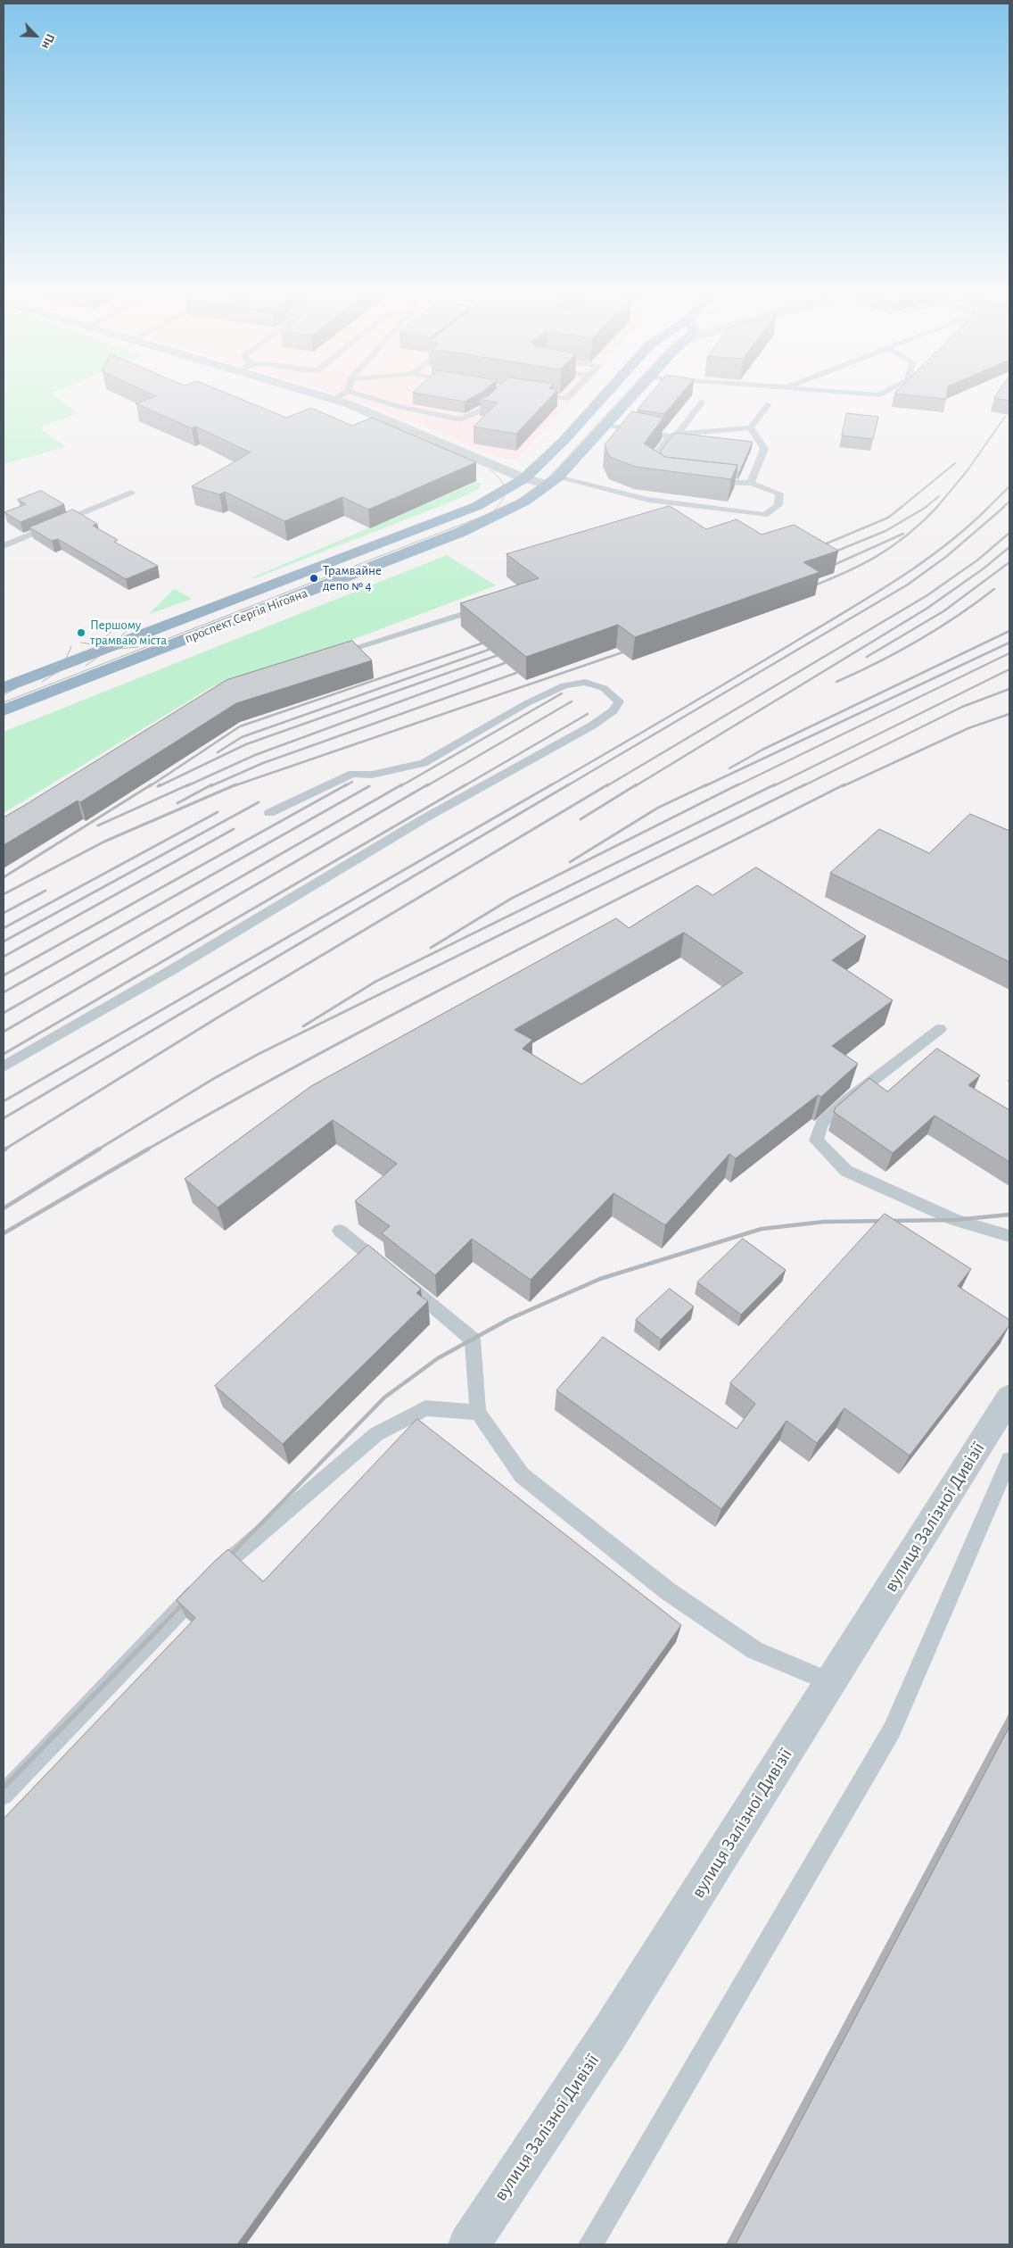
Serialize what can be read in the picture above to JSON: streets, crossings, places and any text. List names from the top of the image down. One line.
{"streets":{"highway":["проспект Сергія Нігояна"],"street":["вулиця Залізної Дивізії"]},"places":["Трамвайне депо № 4","Першому трамваю міста"],"north":"bottom right"}
